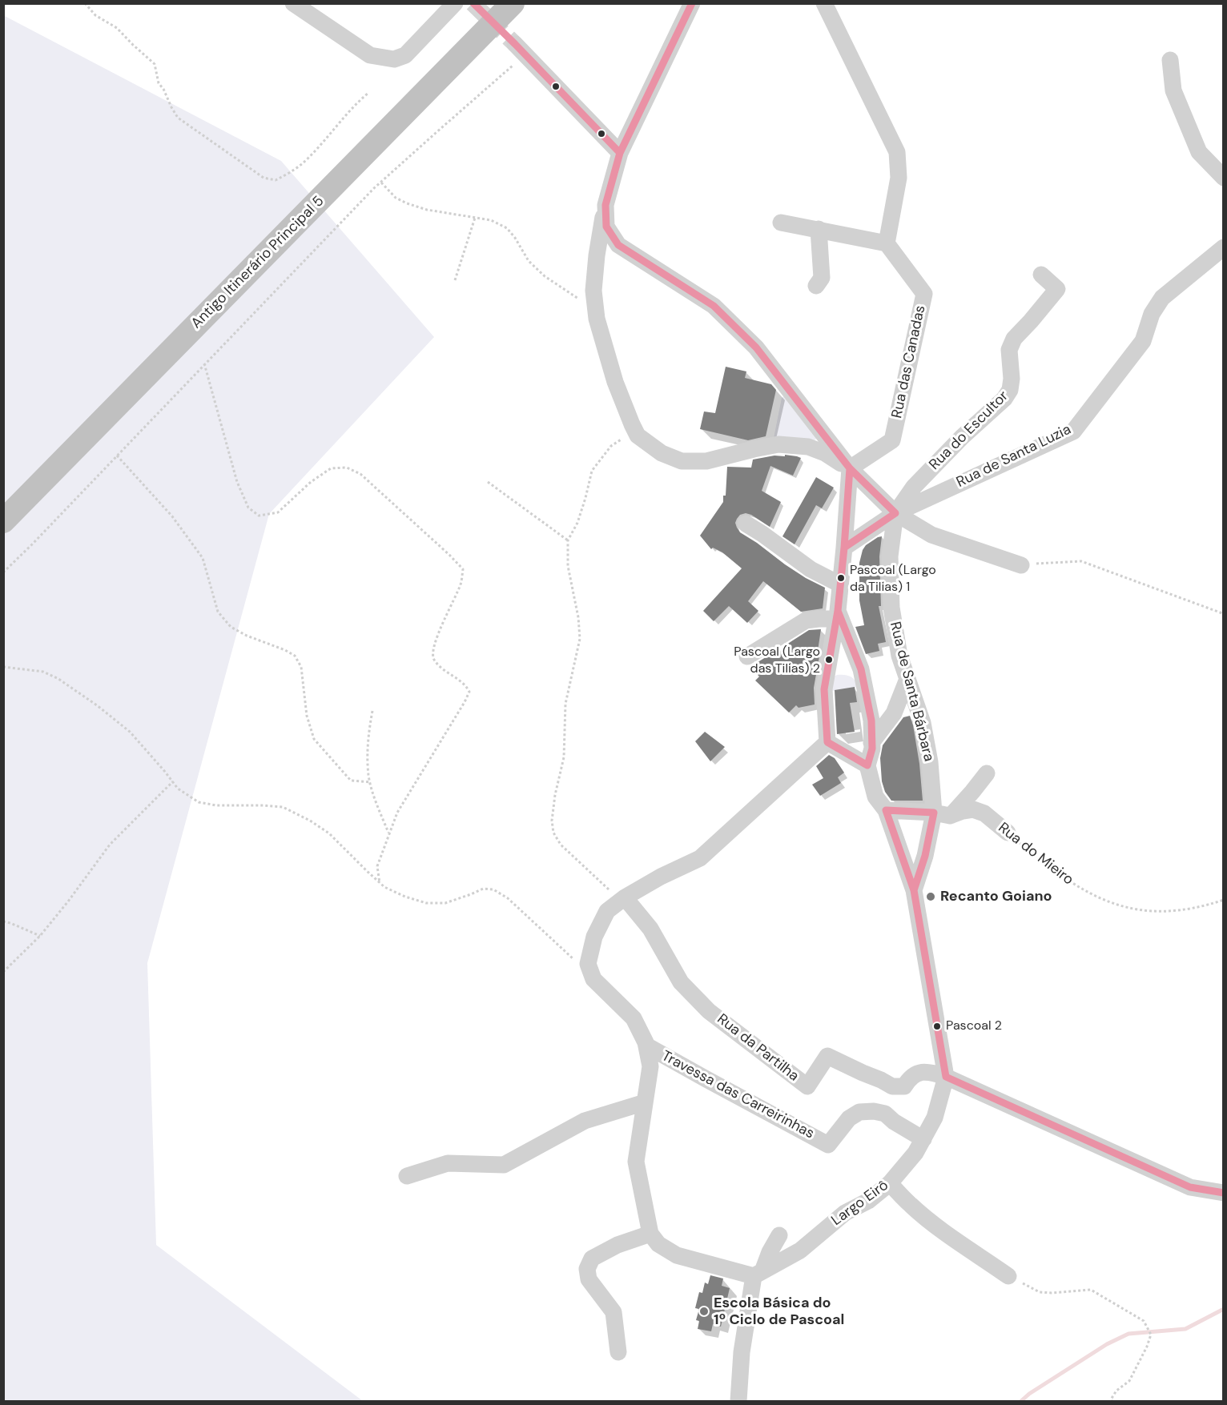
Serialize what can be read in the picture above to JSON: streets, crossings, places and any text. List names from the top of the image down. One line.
{"streets":{"highway":["Antigo Itinerário Principal 5"],"street":["Rua das Canadas","Rua do Escultor","Rua de Santa Luzia","Rua de Santa Bárbara","Rua do Mieiro","Rua da Partilha","Travessa das Carreirinhas","Largo Eirô"]},"crossings":[["Rua do Escultor","Rua de Santa Luzia"],["Rua do Escultor","Rua de Santa Bárbara"],["Rua de Santa Luzia","Rua de Santa Bárbara"],["Rua de Santa Bárbara","Rua do Mieiro"],["Rua da Partilha","Largo Eirô"],["Travessa das Carreirinhas","Largo Eirô"]],"places":["Pascoal (Largo da Tilias) 1","Pascoal (Largo das Tilias) 2","Recanto Goiano","Pascoal 2","Escola Básica do 1º Ciclo de Pascoal"]}
